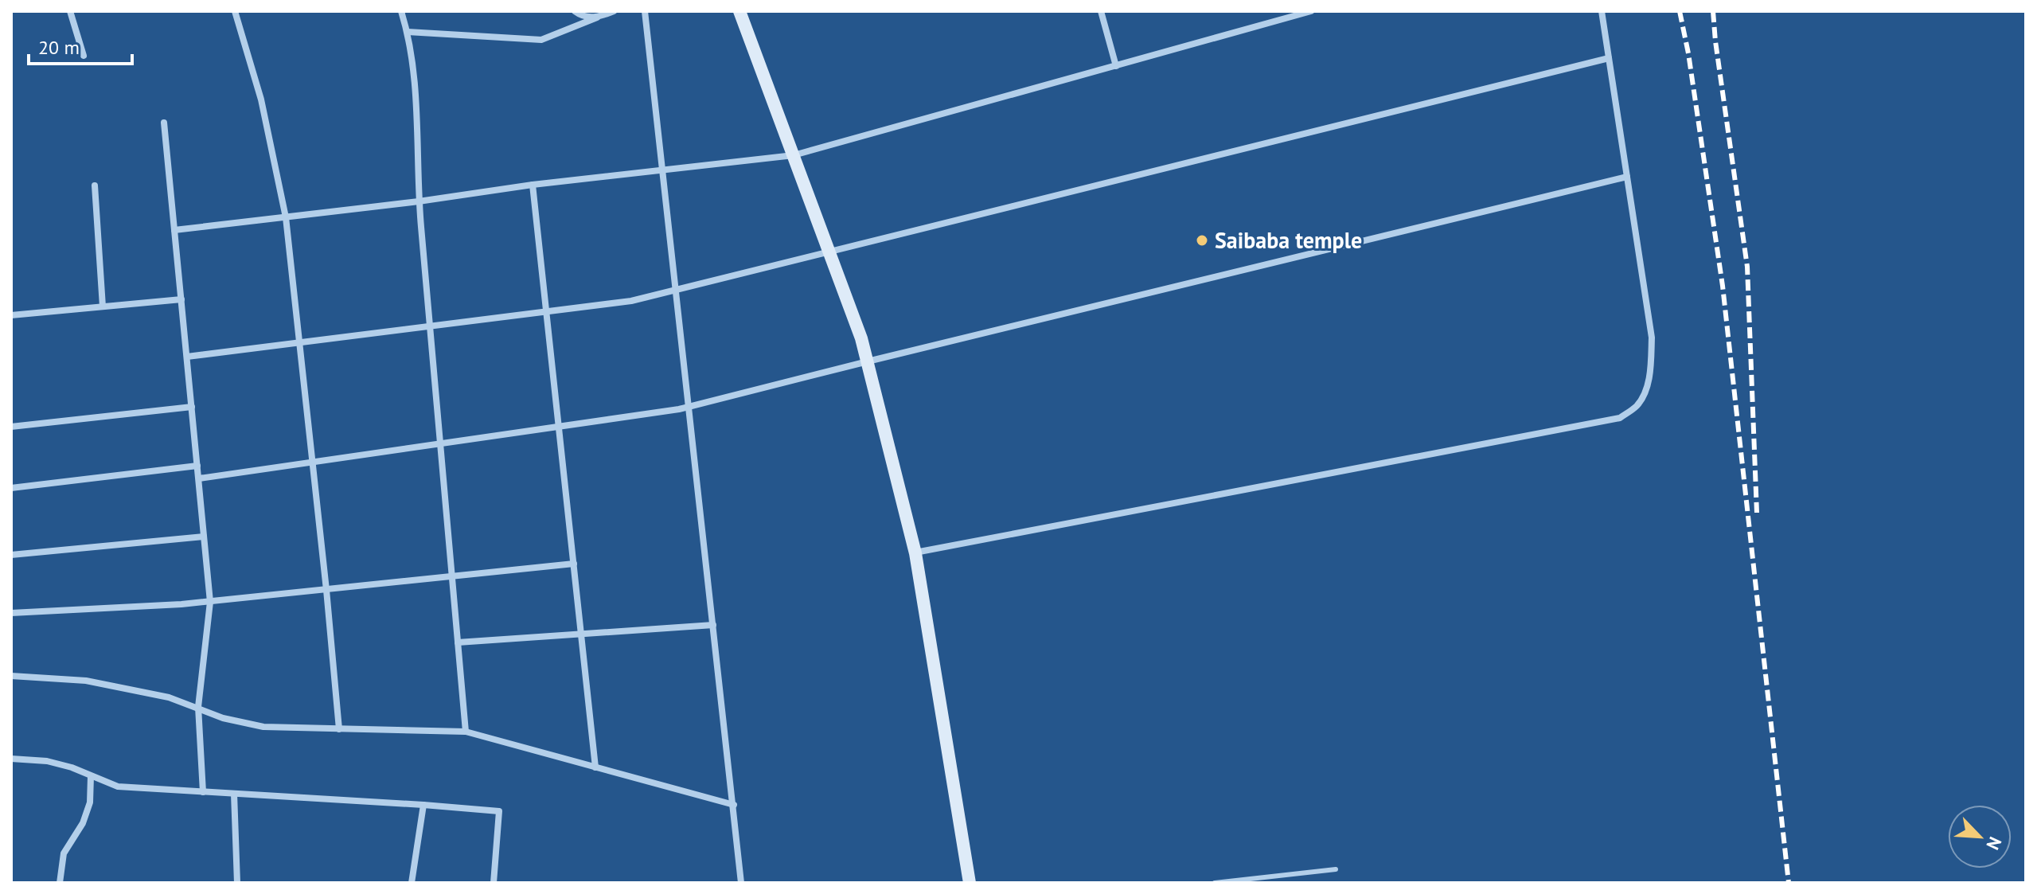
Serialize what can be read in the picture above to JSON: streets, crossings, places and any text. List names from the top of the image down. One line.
{"places":["Saibaba temple"],"scale_bar":"20 m","north":"bottom right"}
